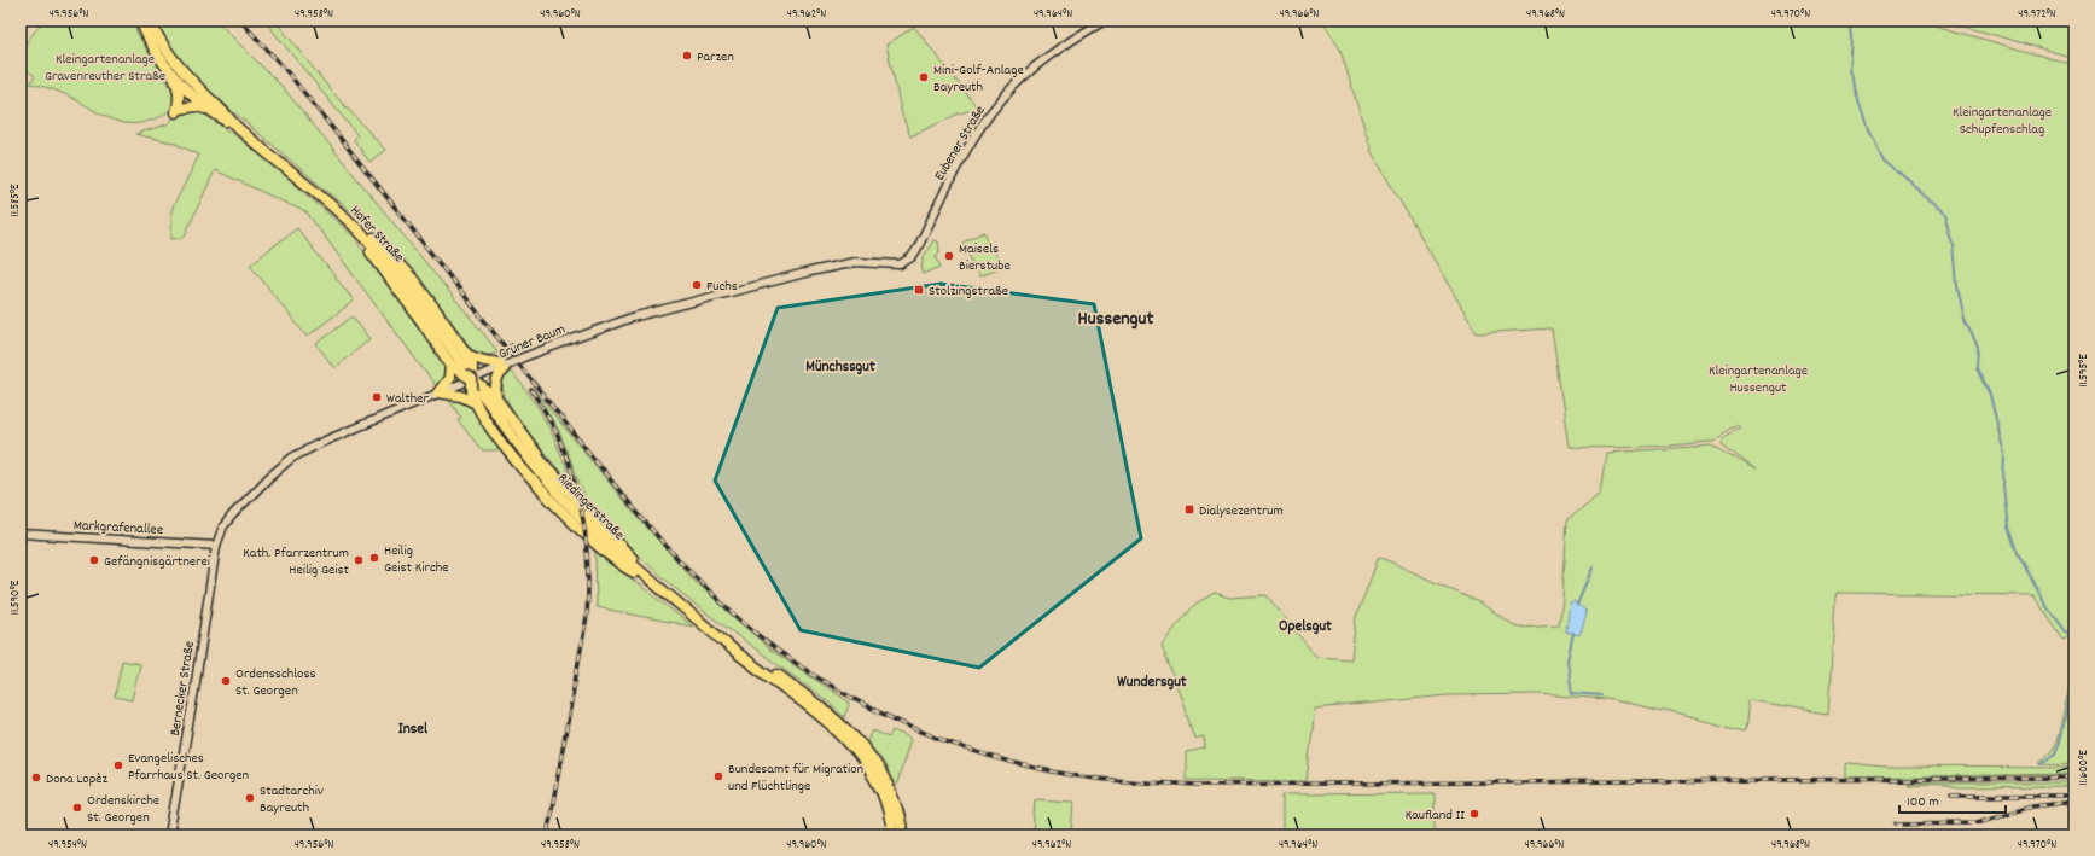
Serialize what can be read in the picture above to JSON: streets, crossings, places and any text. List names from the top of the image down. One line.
{"streets":{"main road":["Hofer Straße","Riedingerstraße"],"street":["Eubener Straße","Grüner Baum","Markgrafenallee","Bernecker Straße"]},"crossings":[["Eubener Straße","Grüner Baum"],["Hofer Straße","Grüner Baum"],["Hofer Straße","Riedingerstraße"],["Grüner Baum","Riedingerstraße"],["Grüner Baum","Markgrafenallee"],["Grüner Baum","Bernecker Straße"],["Markgrafenallee","Bernecker Straße"]],"districts":["Hussengut","Münchssgut","Opelsgut","Wundersgut","Insel"],"parks":["Kleingartenanlage Gravenreuther Straße","Kleingartenanlage Schupfenschlag","Kleingartenanlage Hussengut"],"places":{"other":["Parzen","Mini-Golf-Anlage Bayreuth","Maisels Bierstube","Fuchs","Walther","Heilig Geist Kirche","Gefängnisgärtnerei","Kath. Pfarrzentrum Heilig Geist","Ordensschloss St. Georgen","Evangelisches Pfarrhaus St. Georgen","Bundesamt für Migration und Flüchtlinge","Dona Lopèz","Stadtarchiv Bayreuth","Ordenskirche St. Georgen","Kaufland II"],"transit":["Stolzingstraße","Dialysezentrum"]},"scale_bar":"100 m","coordinates":["49.956°N","49.958°N","49.960°N","49.962°N","49.964°N","49.966°N","49.968°N","49.970°N","49.972°N","11.585°E","11.595°E","11.590°E","11.600°E","49.954°N"]}
